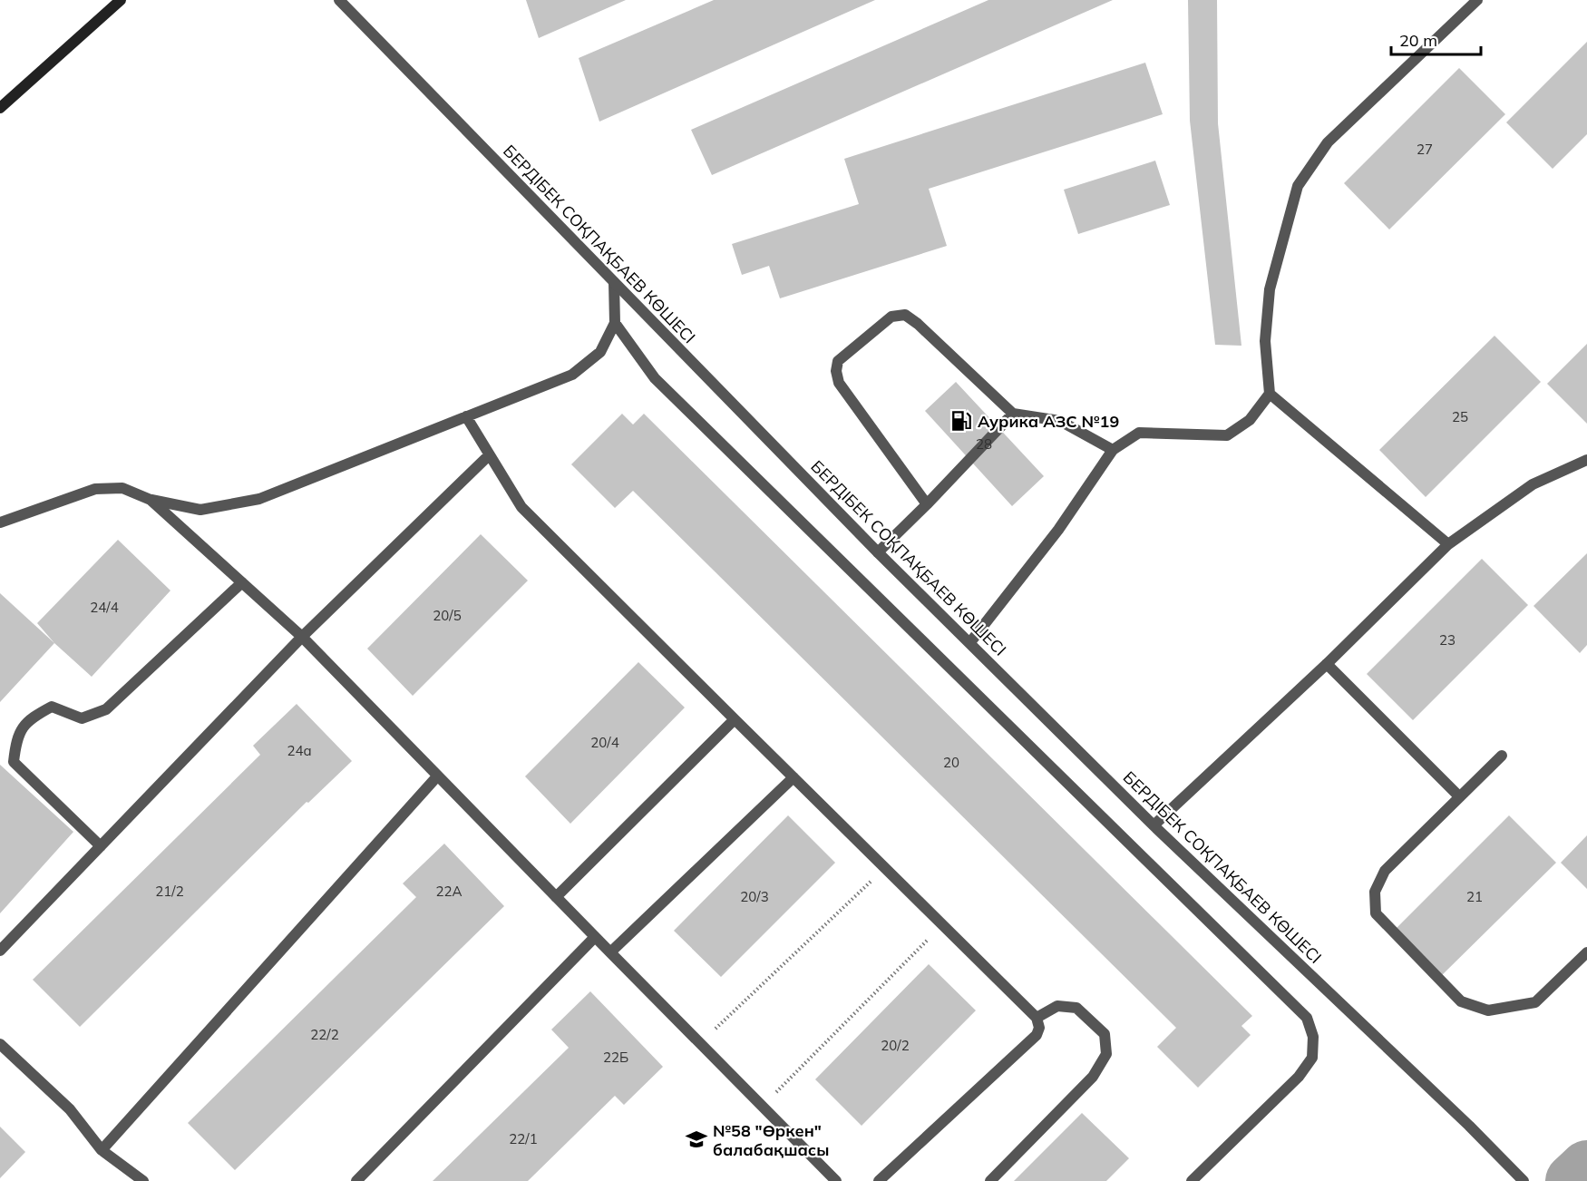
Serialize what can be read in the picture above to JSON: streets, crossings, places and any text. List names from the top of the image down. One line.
{"streets":{"street":["БЕРДІБЕК СОҚПАҚБАЕВ КӨШЕСІ"]},"places":{"fuel station":["Аурика АЗС №19"],"school or university":["№58 \"Өркен\" балабақшасы"]},"house_numbers":["27","25","28","24/4","20/5","23","20/4","24а","20","21/2","22А","20/3","21","22/2","20/2","22Б","22/1"],"scale_bar":"20 m"}
